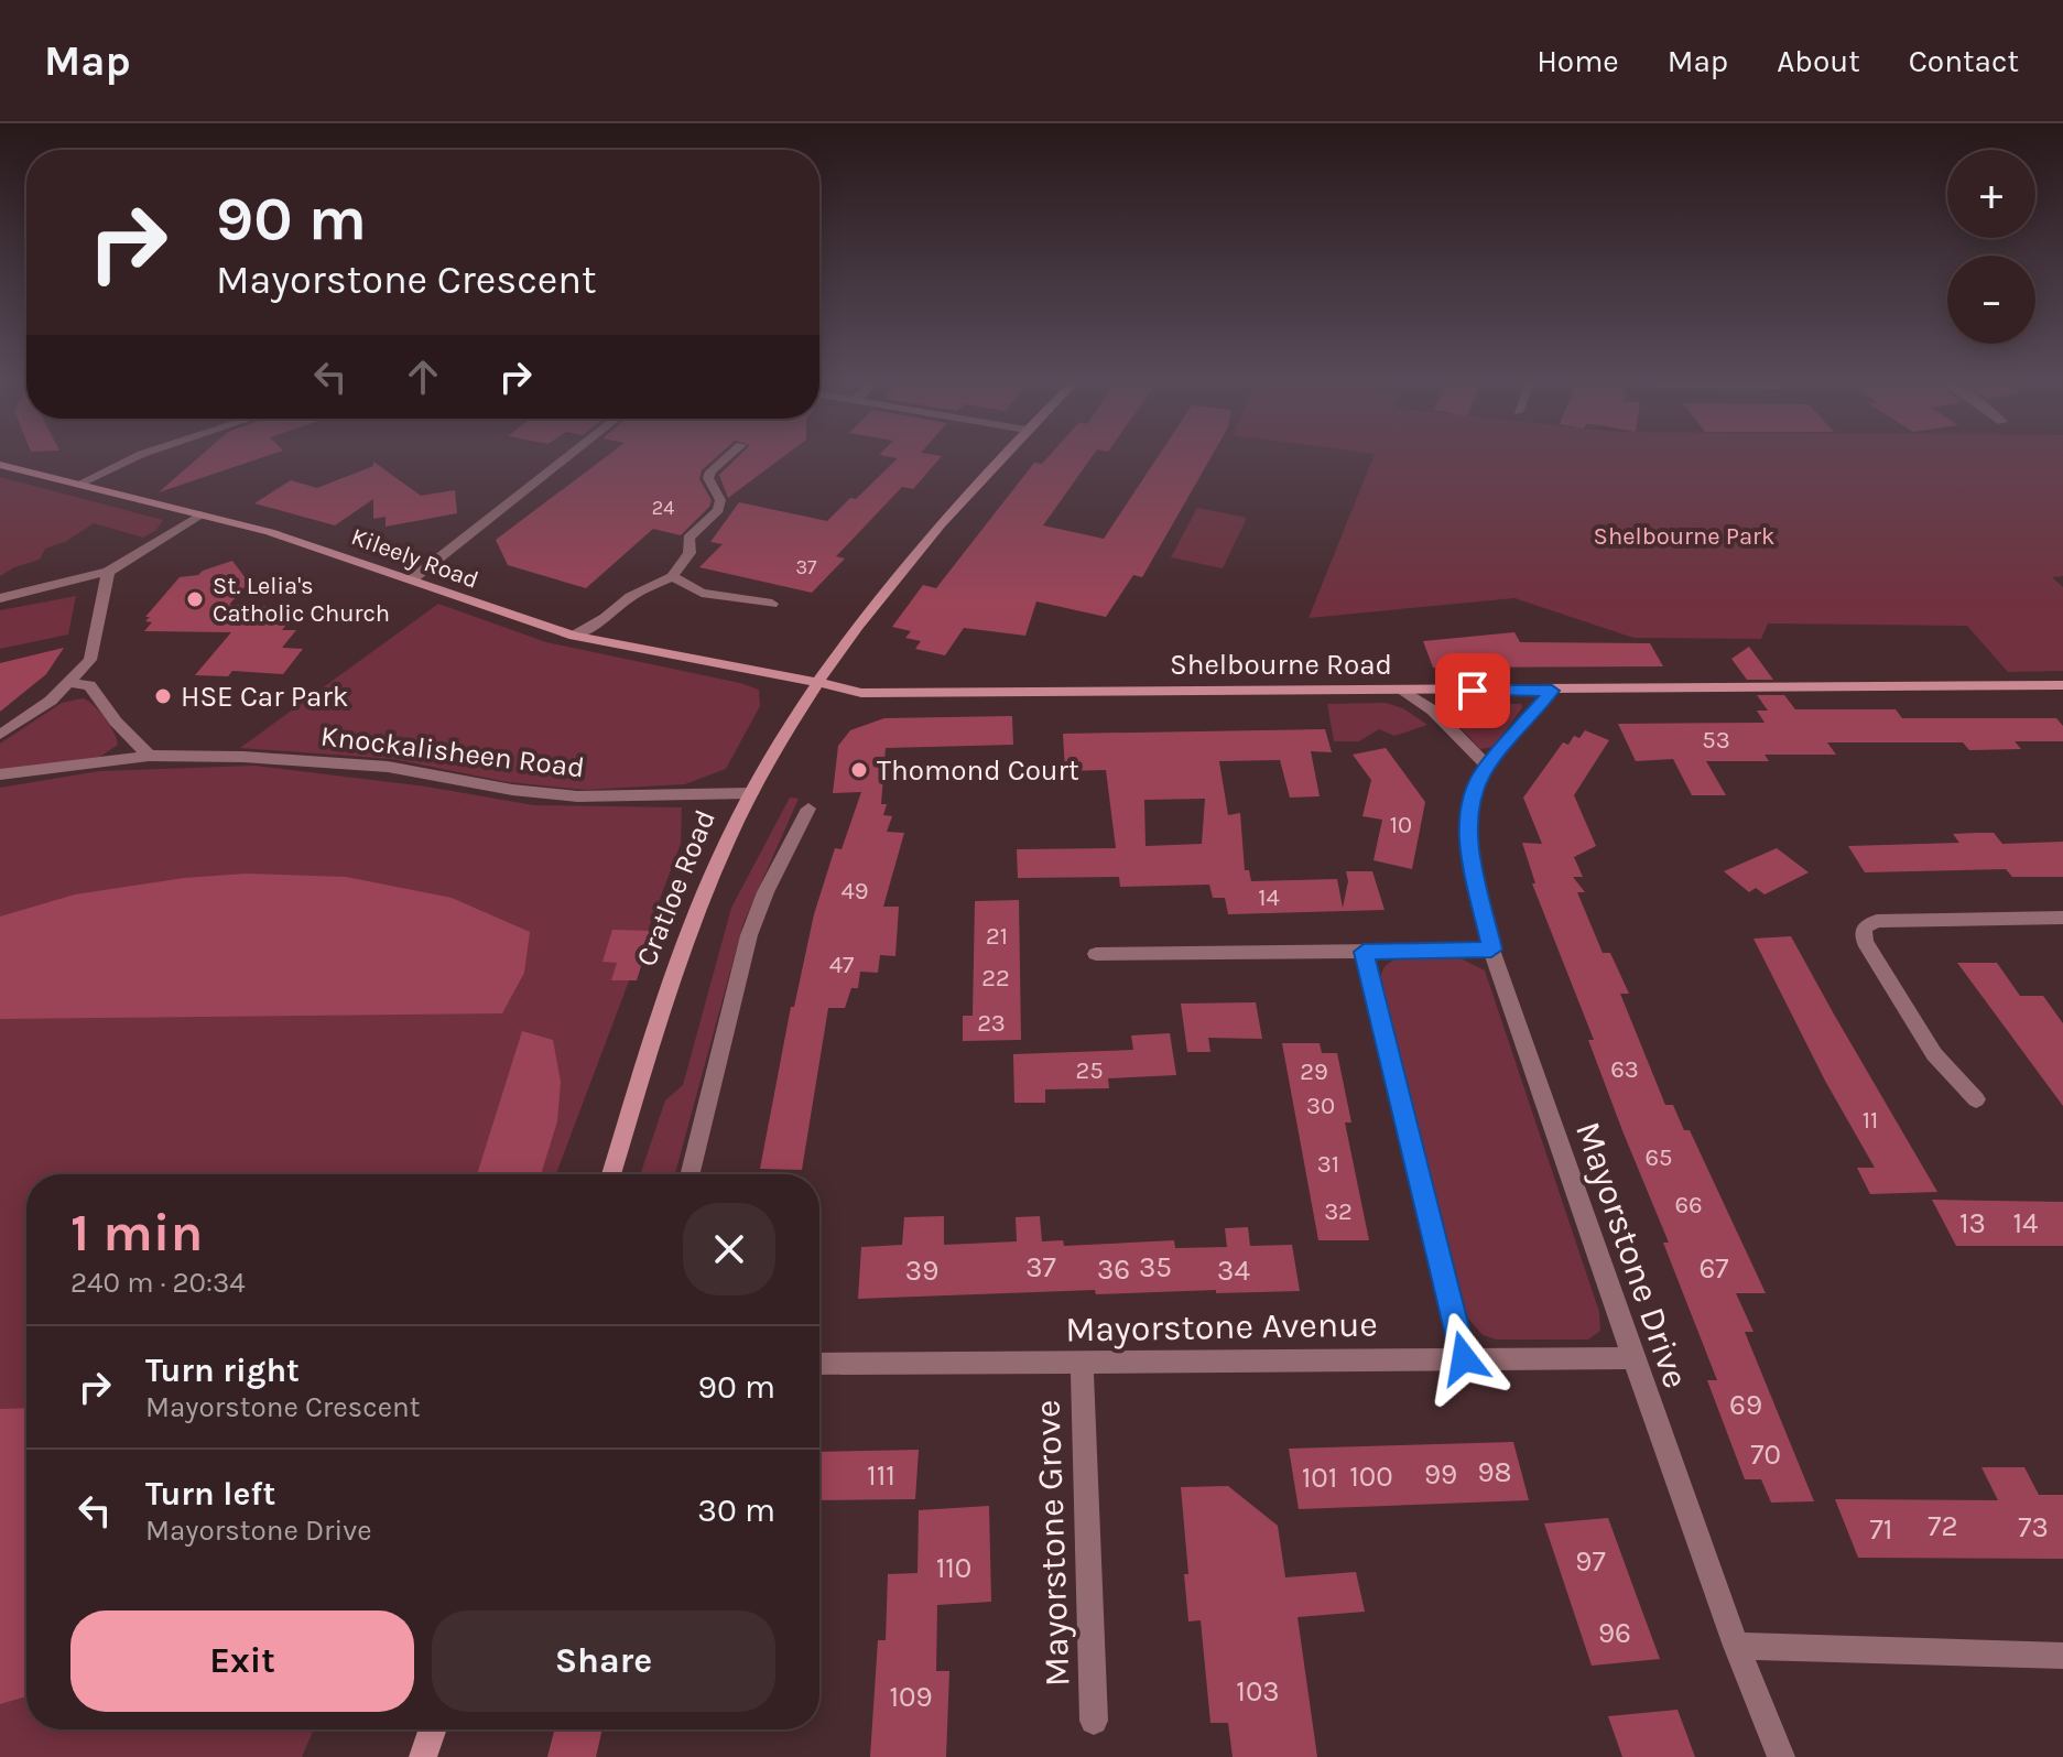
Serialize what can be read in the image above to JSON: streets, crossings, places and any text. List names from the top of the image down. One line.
{"streets":{"main road":["Kileely Road","Shelbourne Road","Cratloe Road"],"street":["Knockalisheen Road","Mayorstone Drive","Mayorstone Avenue","Mayorstone Grove"]},"crossings":[["Kileely Road","Shelbourne Road"],["Kileely Road","Cratloe Road"],["Shelbourne Road","Cratloe Road"],["Shelbourne Road","Mayorstone Drive"],["Knockalisheen Road","Cratloe Road"],["Mayorstone Drive","Mayorstone Avenue"],["Mayorstone Avenue","Mayorstone Grove"]],"parks":["Shelbourne Park"],"places":["St. Lelia's Catholic Church","HSE Car Park","Thomond Court"],"house_numbers":["24","37","53","10","49","14","21","47","22","23","63","25","29","30","11","65","31","66","32","13","14","37","35","67","36","39","34","69","70","98","99","111","100","101","72","73","71","97","110","96","103","109"],"page":{"header":"Map","nav":["Home","Map","About","Contact"],"map_buttons":["+","−"],"turn":["90 m","Mayorstone Crescent"],"heading":["1 min","240 m · 20:34"],"list":[{"name":"Turn right","note":"Mayorstone Crescent","value":"90 m"},{"name":"Turn left","note":"Mayorstone Drive","value":"30 m"}],"buttons":["Exit","Share"]}}
